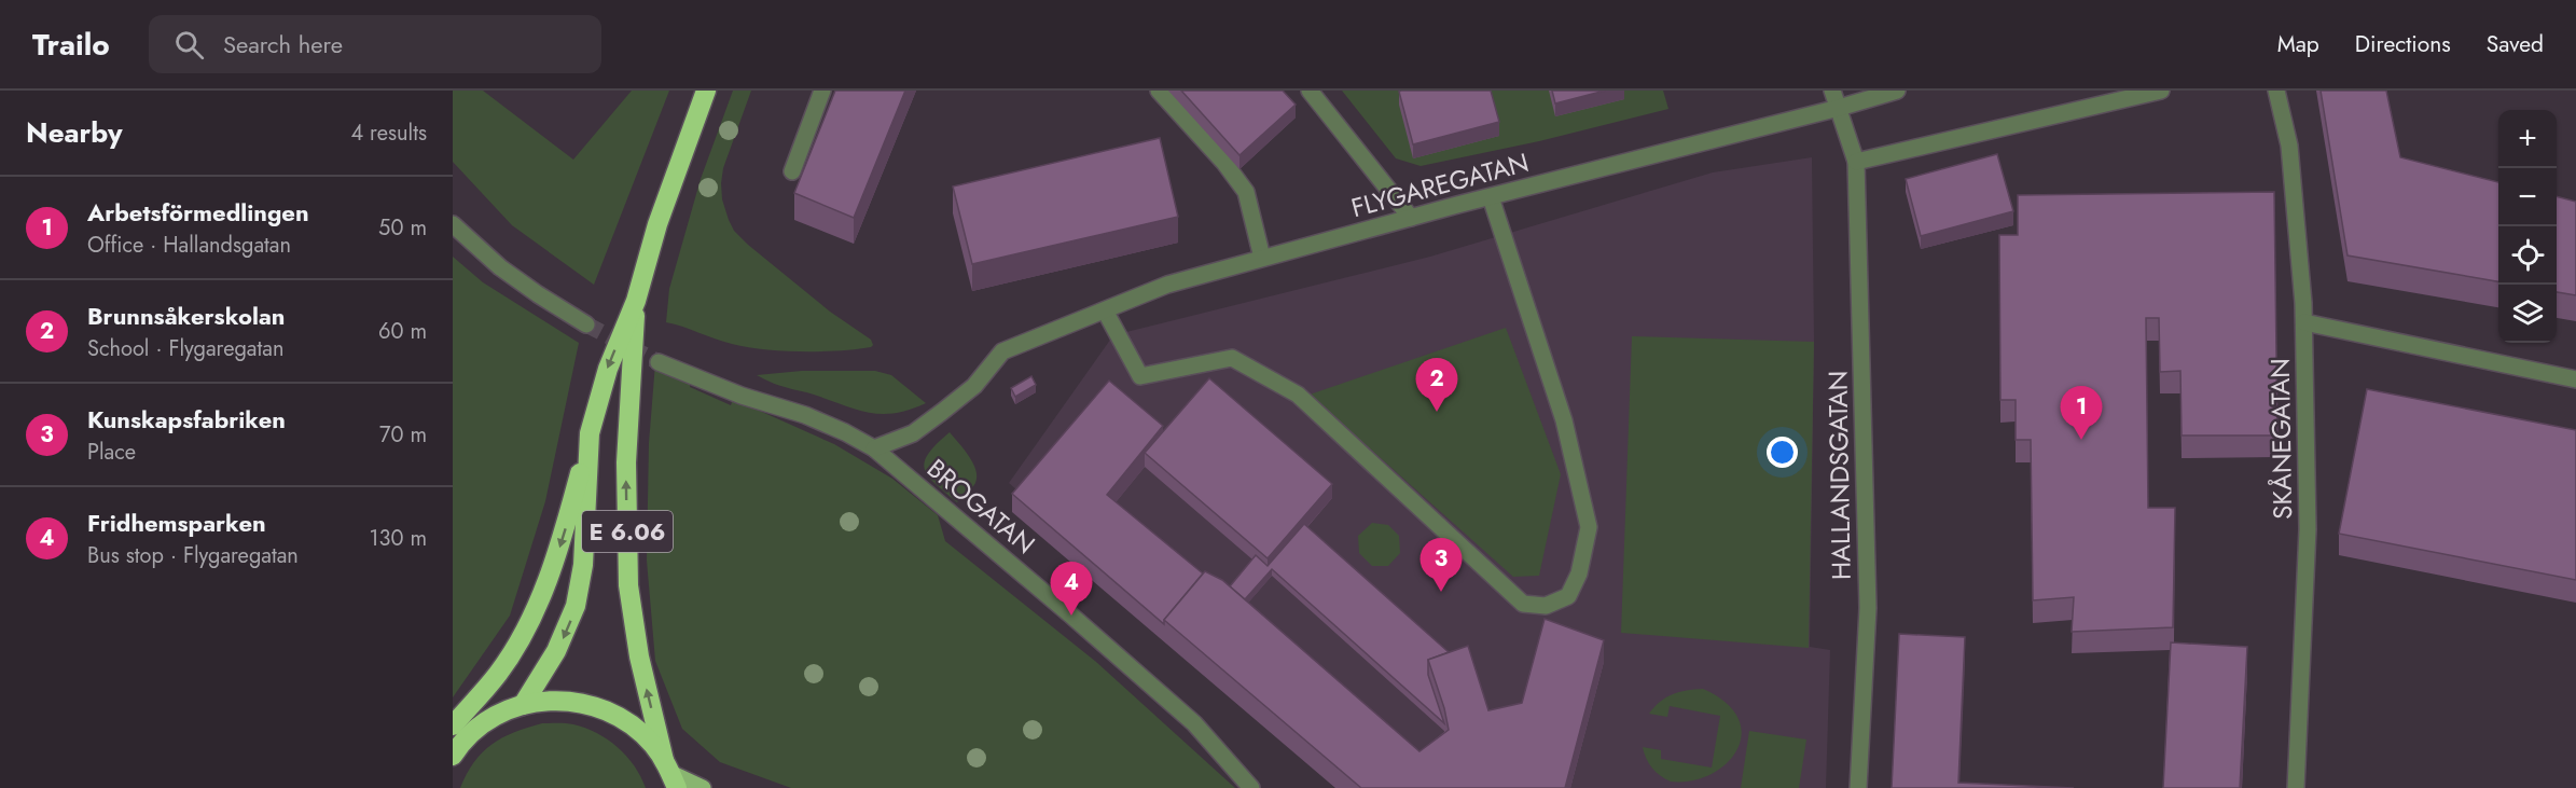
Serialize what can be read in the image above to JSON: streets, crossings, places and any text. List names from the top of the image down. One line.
{"streets":{"highway":["E 6.06"],"street":["FLYGAREGATAN","SKÅNEGATAN","HALLANDSGATAN","BROGATAN"]},"crossings":[["FLYGAREGATAN","HALLANDSGATAN"],["FLYGAREGATAN","BROGATAN"]],"page":{"header":"Trailo","search":"Search here","nav":["Map","Directions","Saved"],"heading":["Nearby","4 results"],"map_buttons":["+","−"],"list":[{"mark":"1","name":"Arbetsförmedlingen","note":"Office · Hallandsgatan","value":"50 m"},{"mark":"2","name":"Brunnsåkerskolan","note":"School · Flygaregatan","value":"60 m"},{"mark":"3","name":"Kunskapsfabriken","note":"Place","value":"70 m"},{"mark":"4","name":"Fridhemsparken","note":"Bus stop · Flygaregatan","value":"130 m"}],"pins":["2","1","3","4"]}}
